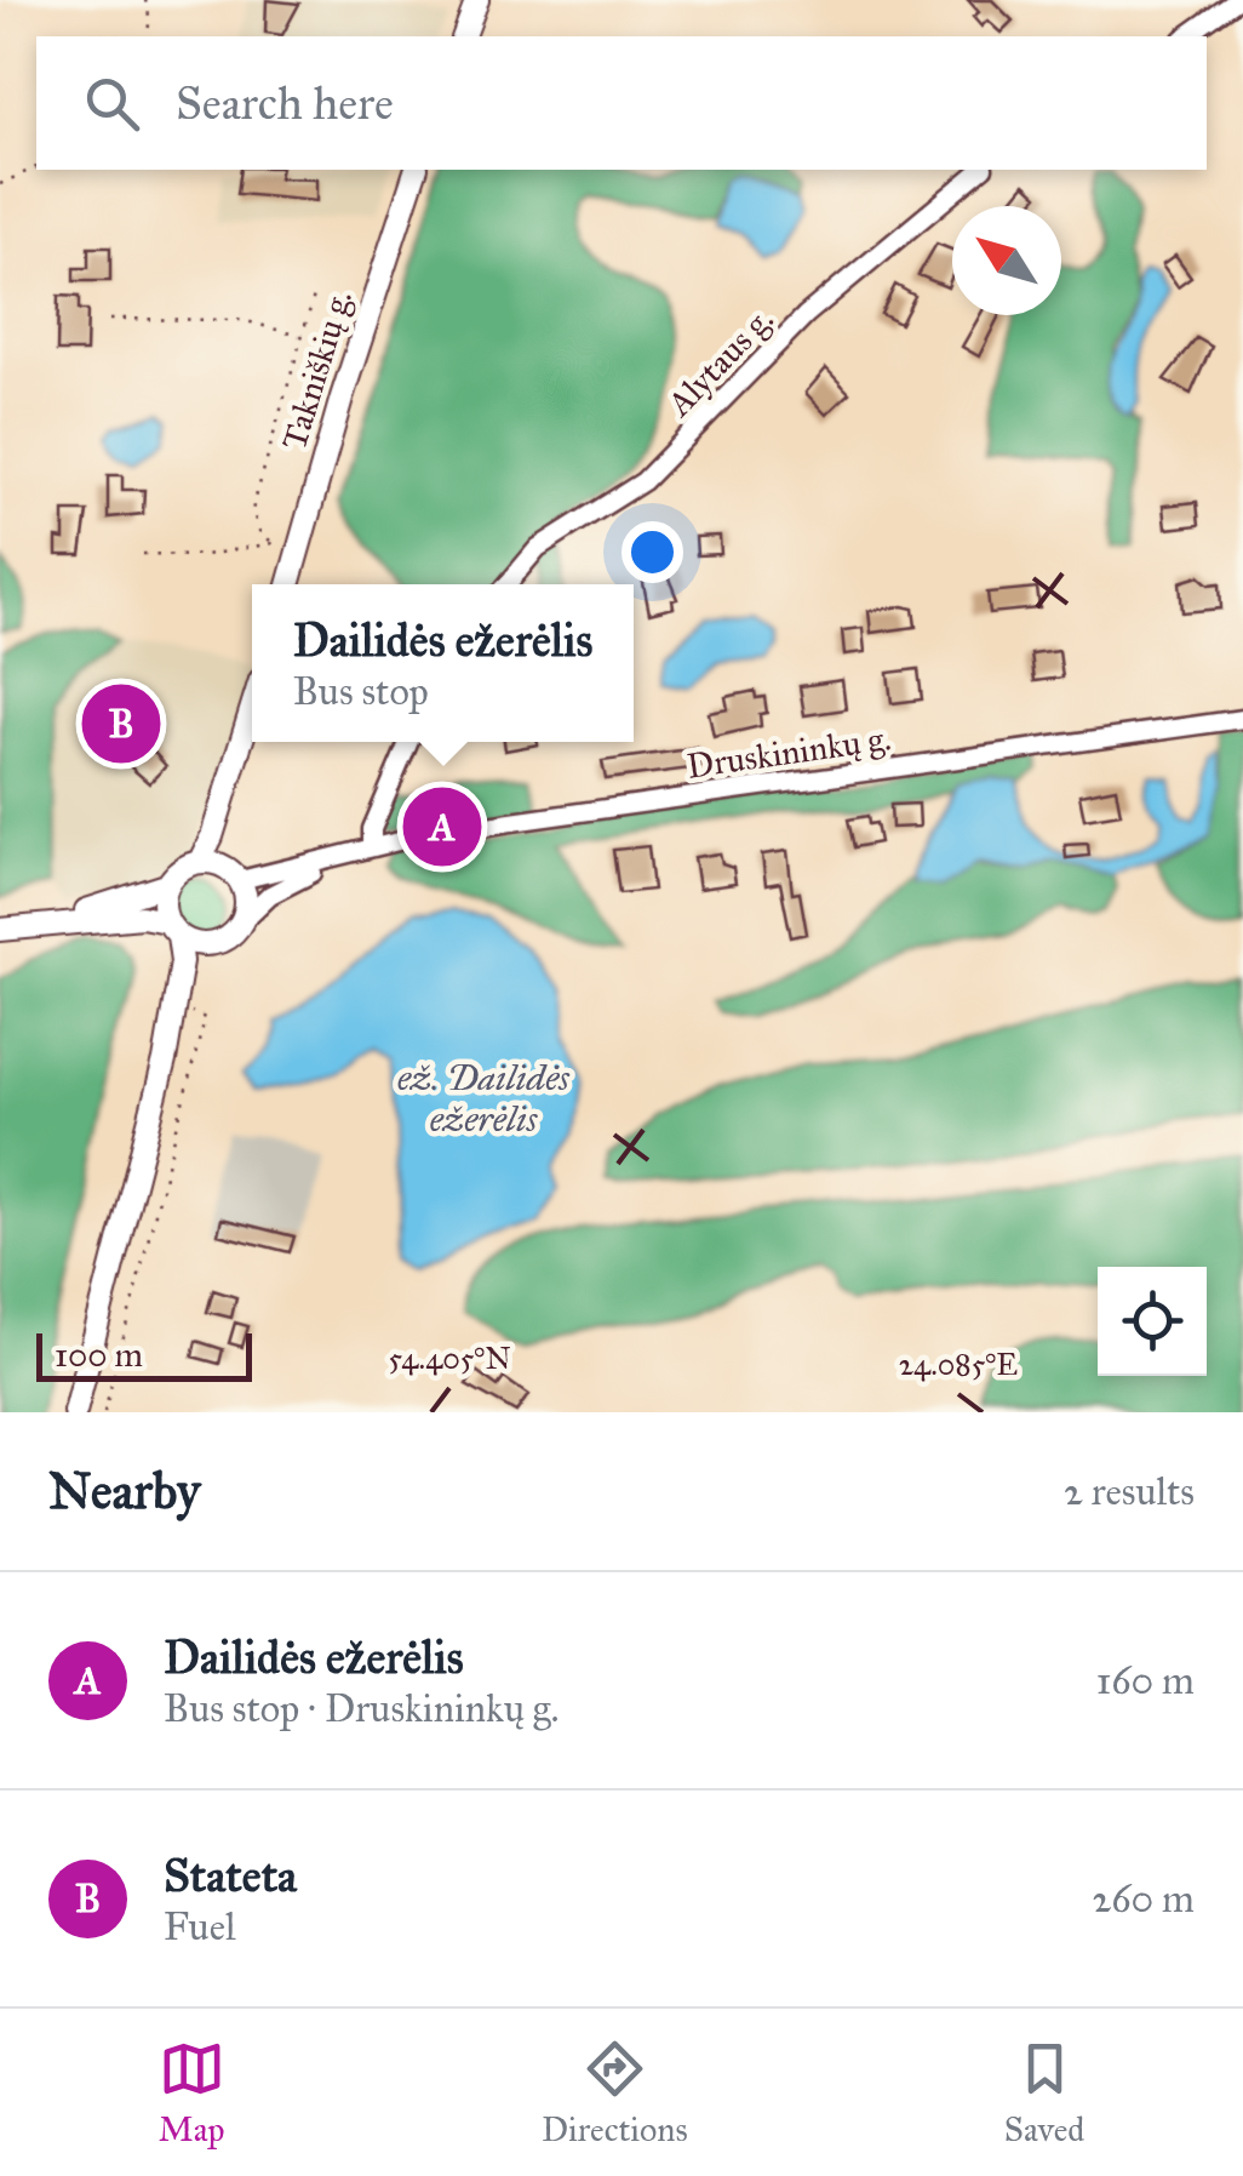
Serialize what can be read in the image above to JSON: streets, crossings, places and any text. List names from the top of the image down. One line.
{"streets":{"main road":["Takniškių g."],"street":["Alytaus g.","Druskininkų g."]},"water":["ež. Dailidės ežerėlis"],"scale_bar":"100 m","north":"top left","page":{"search":"Search here","popup":["Dailidės ežerėlis","Bus stop"],"pins":["B","A"],"scale":"100 m","heading":["Nearby","2 results"],"list":[{"mark":"A","name":"Dailidės ežerėlis","note":"Bus stop · Druskininkų g.","value":"160 m"},{"mark":"B","name":"Stateta","note":"Fuel","value":"260 m"}],"nav":["Map","Directions","Saved"]},"coordinates":["54.405°N","24.085°E"]}
